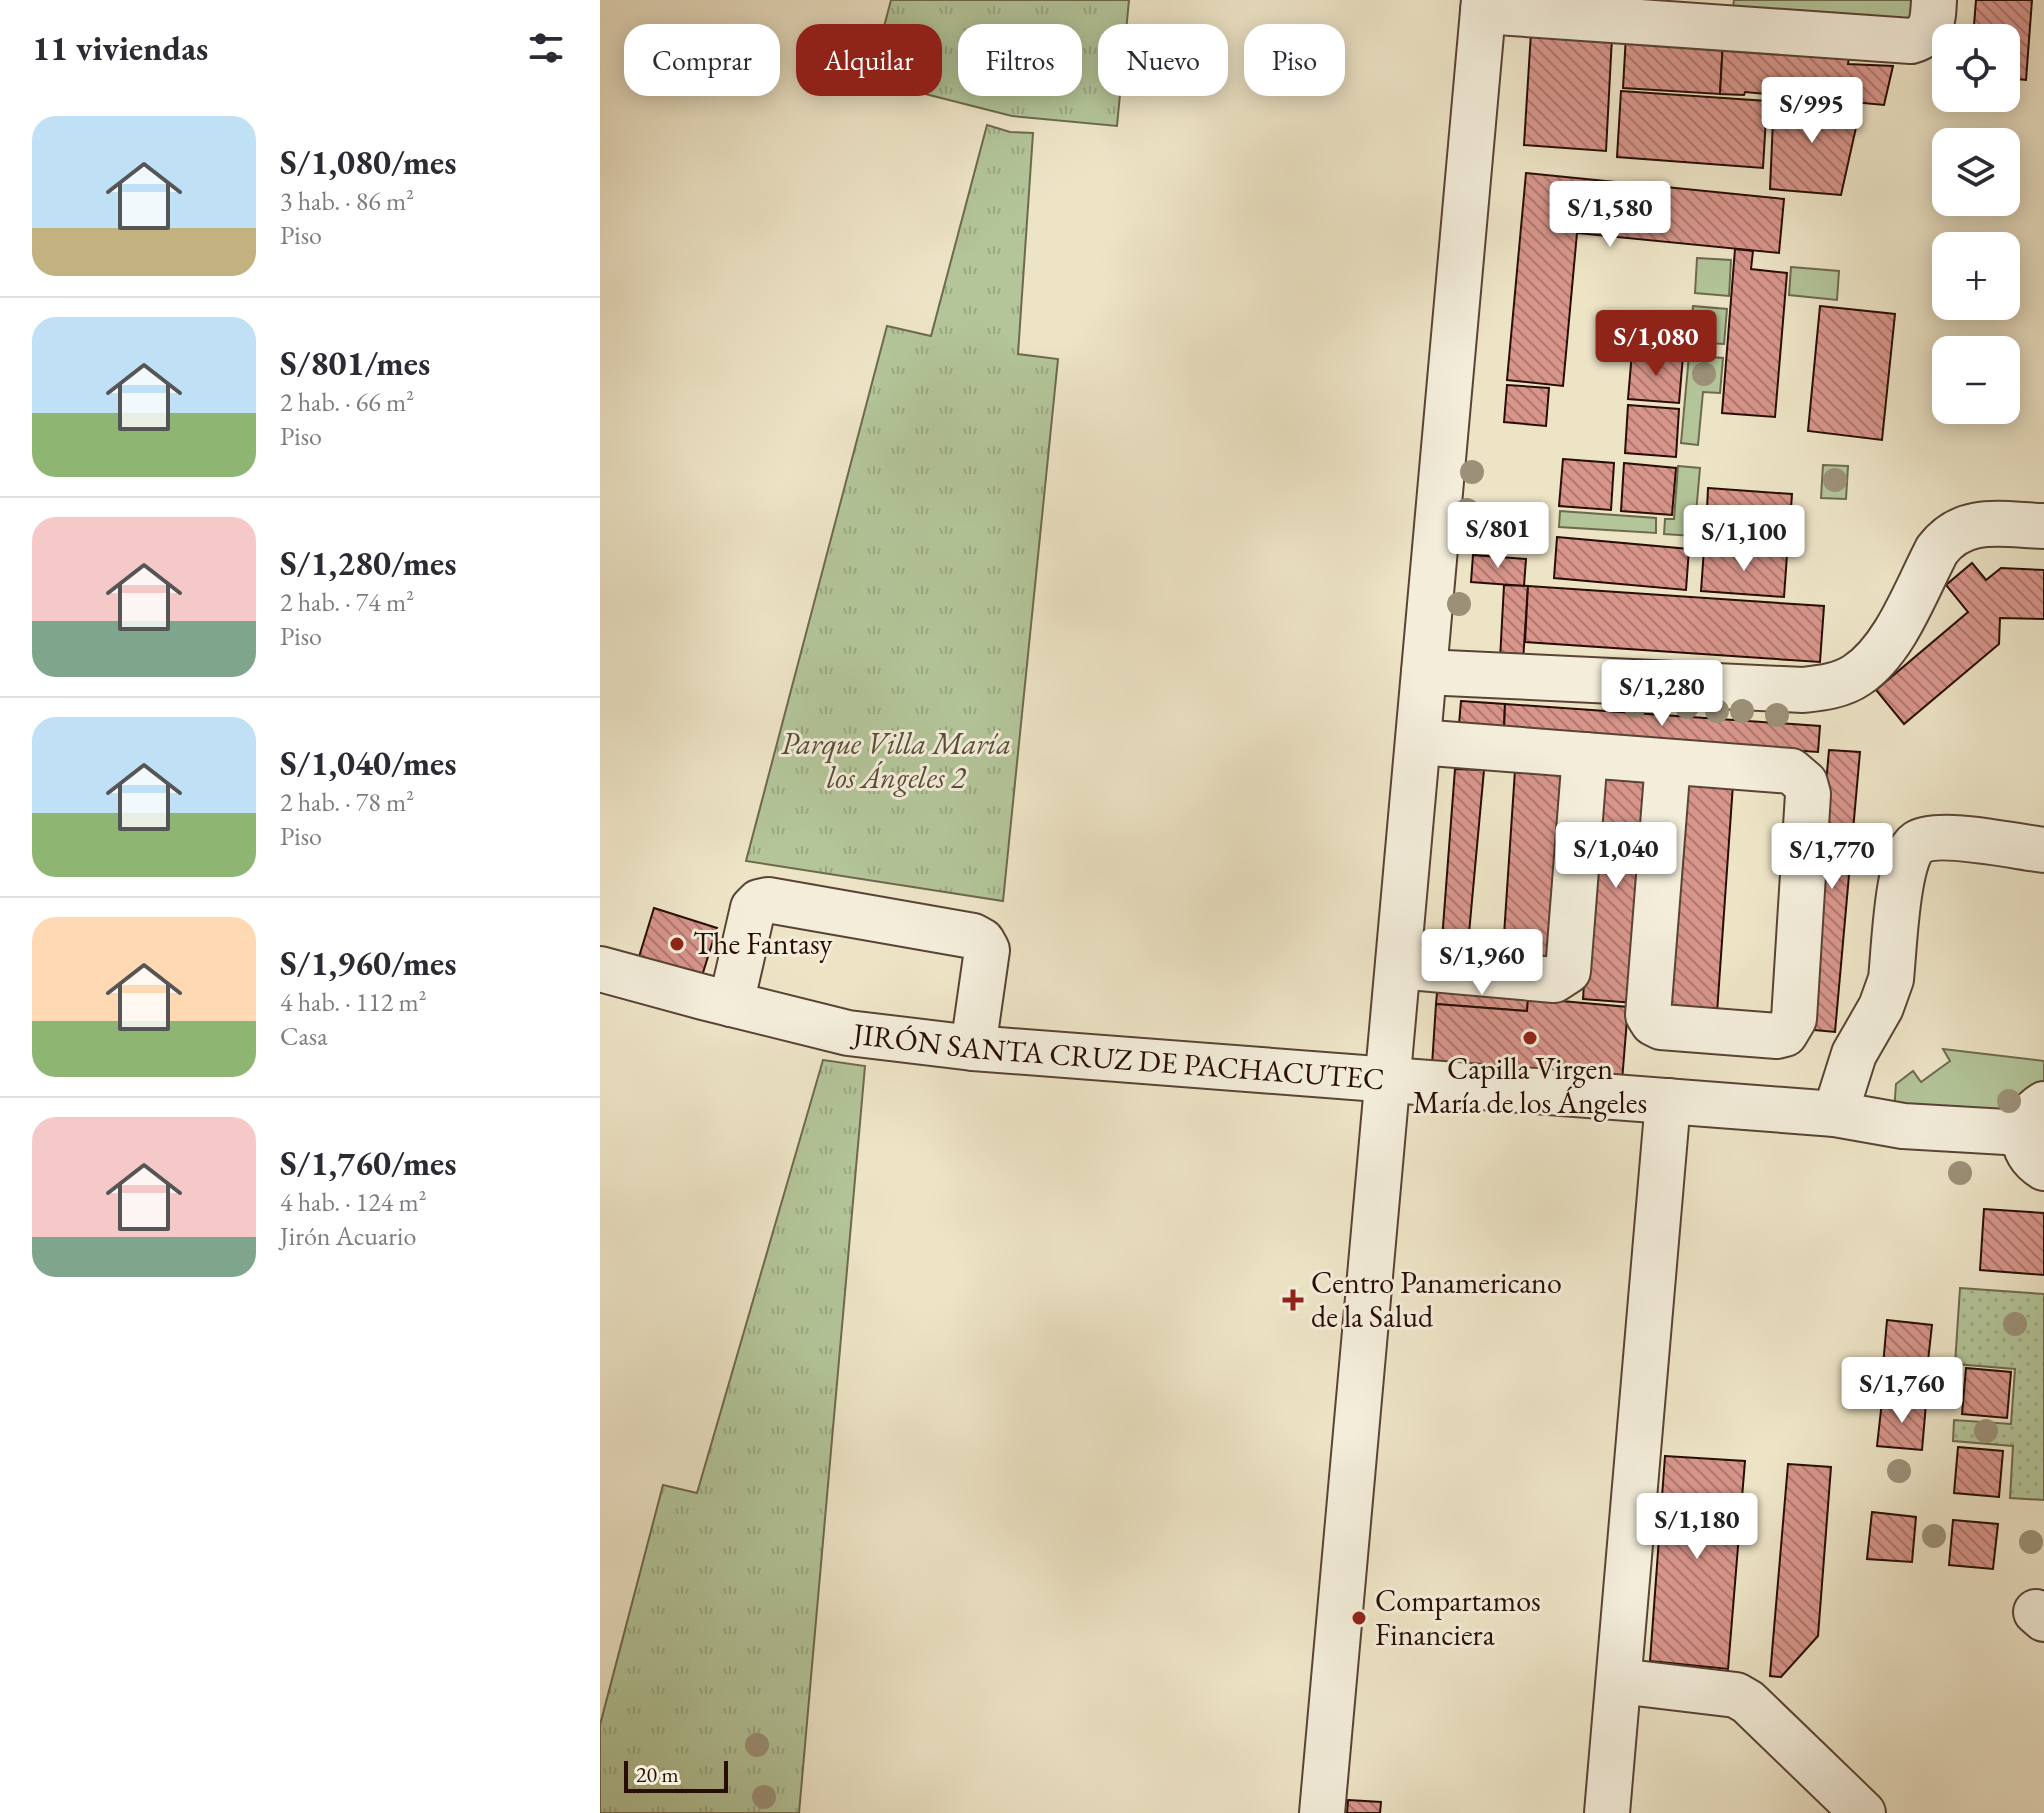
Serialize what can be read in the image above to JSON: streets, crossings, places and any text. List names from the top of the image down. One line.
{"streets":{"street":["JIRÓN SANTA CRUZ DE PACHACUTEC"]},"parks":["Parque Villa María los Ángeles 2"],"places":{"other":["The Fantasy","Capilla Virgen María de los Ángeles","Compartamos Financiera"],"health":["Centro Panamericano de la Salud"]},"scale_bar":"20 m","page":{"heading":"11 viviendas","map_buttons":["+","−"],"chip":["Comprar","Alquilar","Filtros","Nuevo","Piso"],"price":["S/995","S/1,580","S/1,080","S/801","S/1,100","S/1,280","S/1,040","S/1,770","S/1,960","S/1,760","S/1,180"],"list":[{"name":"S/1,080/mes","note":"3 hab. · 86 m² · Piso"},{"name":"S/801/mes","note":"2 hab. · 66 m² · Piso"},{"name":"S/1,280/mes","note":"2 hab. · 74 m² · Piso"},{"name":"S/1,040/mes","note":"2 hab. · 78 m² · Piso"},{"name":"S/1,960/mes","note":"4 hab. · 112 m² · Casa"},{"name":"S/1,760/mes","note":"4 hab. · 124 m² · Jirón Acuario"}],"scale":"20 m"}}
